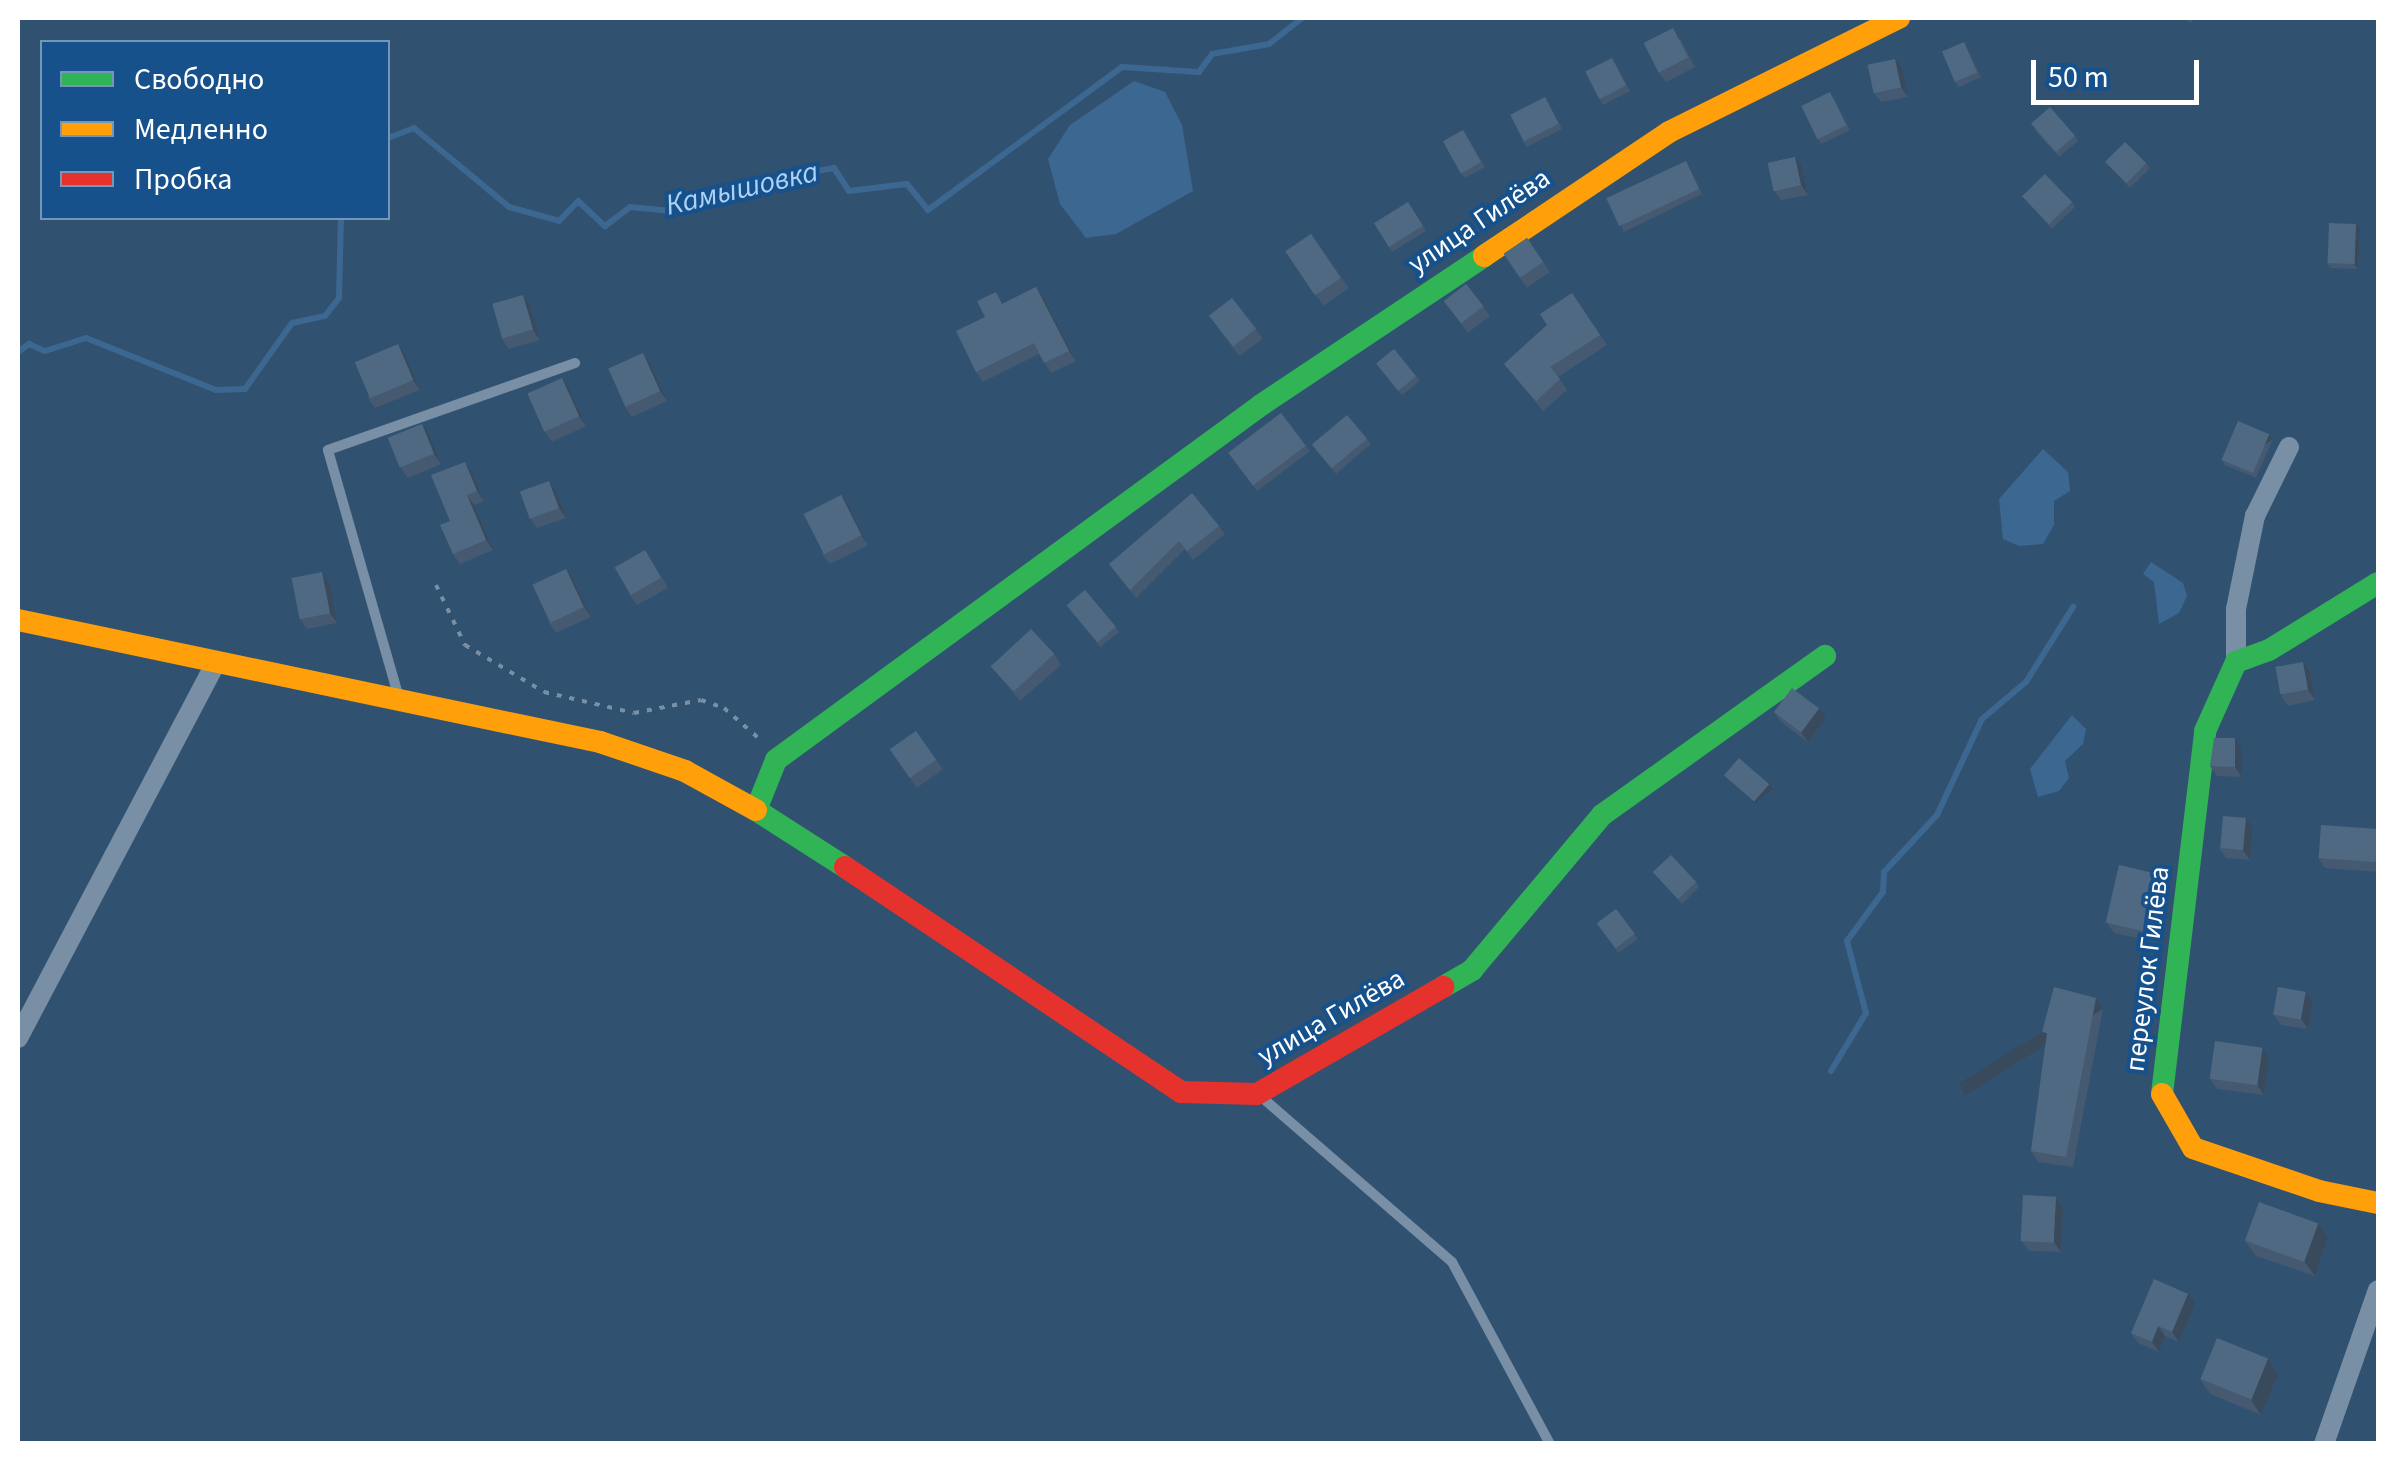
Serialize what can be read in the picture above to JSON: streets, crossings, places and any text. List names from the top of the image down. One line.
{"streets":{"street":["улица Гилёва","переулок Гилёва"]},"water":["Камышовка"],"legend":["Свободно","Медленно","Пробка"],"scale_bar":"50 m"}
